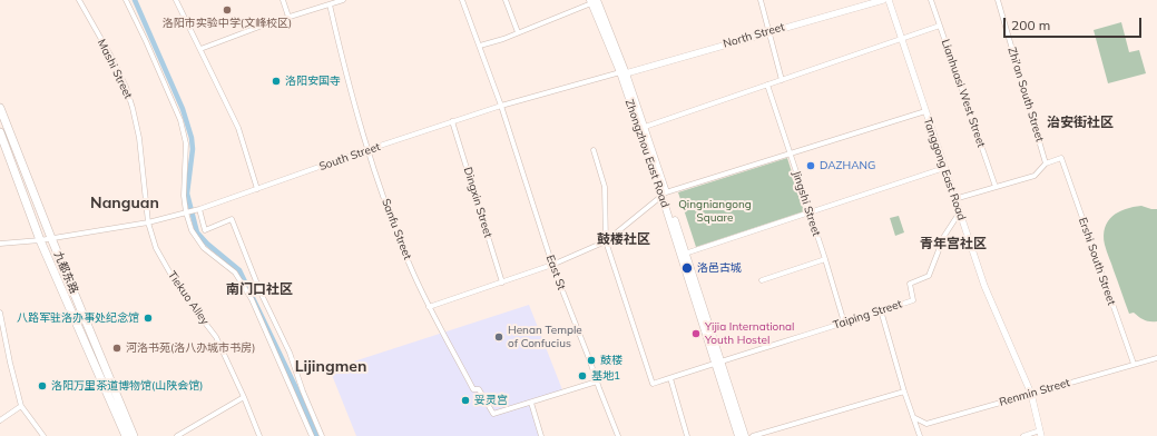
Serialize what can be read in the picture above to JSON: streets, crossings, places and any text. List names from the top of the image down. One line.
{"streets":{"highway":["九都东路"],"main road":["Zhongzhou East Road"],"street":["North Street","Mashi Street","Lianhuasi West Street","Zhi'an South Street","South Street","Tanggong East Road","Dingxin Street","Jingshi Street","Sanfu Street","Ershi South Street","East St","Tiekuo Alley","Taiping Street","Renmin Street"]},"crossings":[["North Street","Zhongzhou East Road"],["North Street","South Street"],["Mashi Street","South Street"],["Mashi Street","Tiekuo Alley"],["Zhi'an South Street","Ershi South Street"],["Zhongzhou East Road","South Street"],["Zhongzhou East Road","Taiping Street"],["South Street","Dingxin Street"],["South Street","Sanfu Street"],["South Street","九都东路"],["South Street","East St"],["South Street","Tiekuo Alley"],["Tanggong East Road","Taiping Street"],["Tanggong East Road","Renmin Street"],["Jingshi Street","Taiping Street"],["Ershi South Street","Renmin Street"]],"districts":["治安街社区","Nanguan","鼓楼社区","青年宫社区","南门口社区","Lijingmen"],"parks":["Qingniangong Square"],"places":["洛阳市实验中学(文峰校区)","洛阳安国寺","DAZHANG","洛邑古城","八路军驻洛办事处纪念馆","Yijia International Youth Hostel","Henan Temple of Confucius","河洛书苑(洛八办城市书房)","鼓楼","基地1","洛阳万里茶道博物馆(山陕会馆)","妥灵宫"],"scale_bar":"200 m"}
